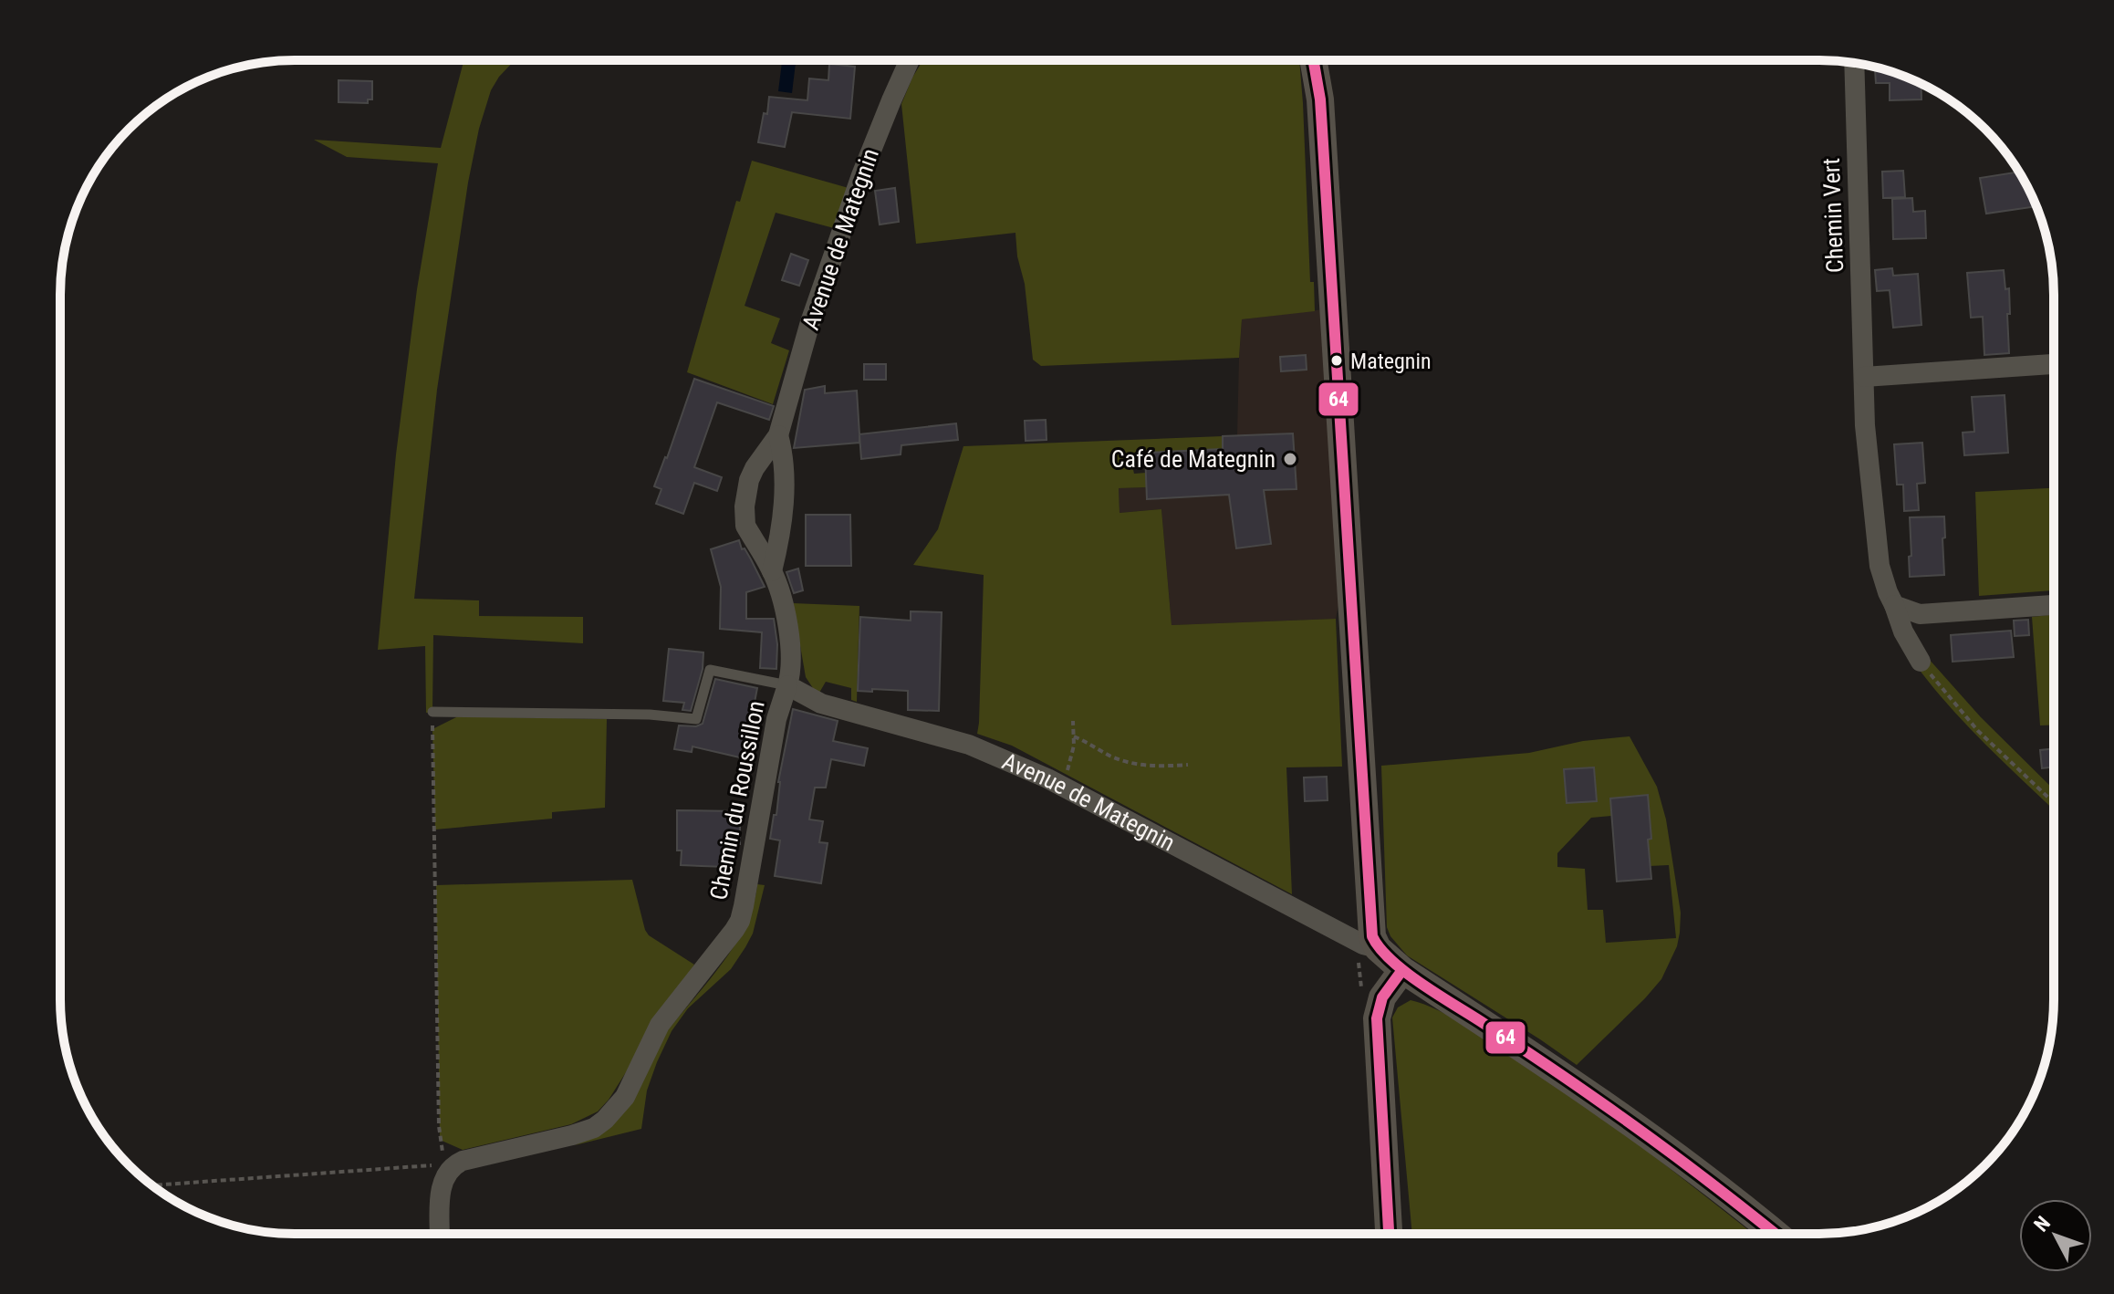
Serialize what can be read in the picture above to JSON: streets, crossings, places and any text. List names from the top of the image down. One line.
{"streets":{"street":["Chemin Vert","Avenue de Mategnin","Chemin du Roussillon"]},"crossings":[["Avenue de Mategnin","Chemin du Roussillon"]],"places":["Mategnin","Café de Mategnin"],"lines":["transit line 64"],"north":"top left"}
